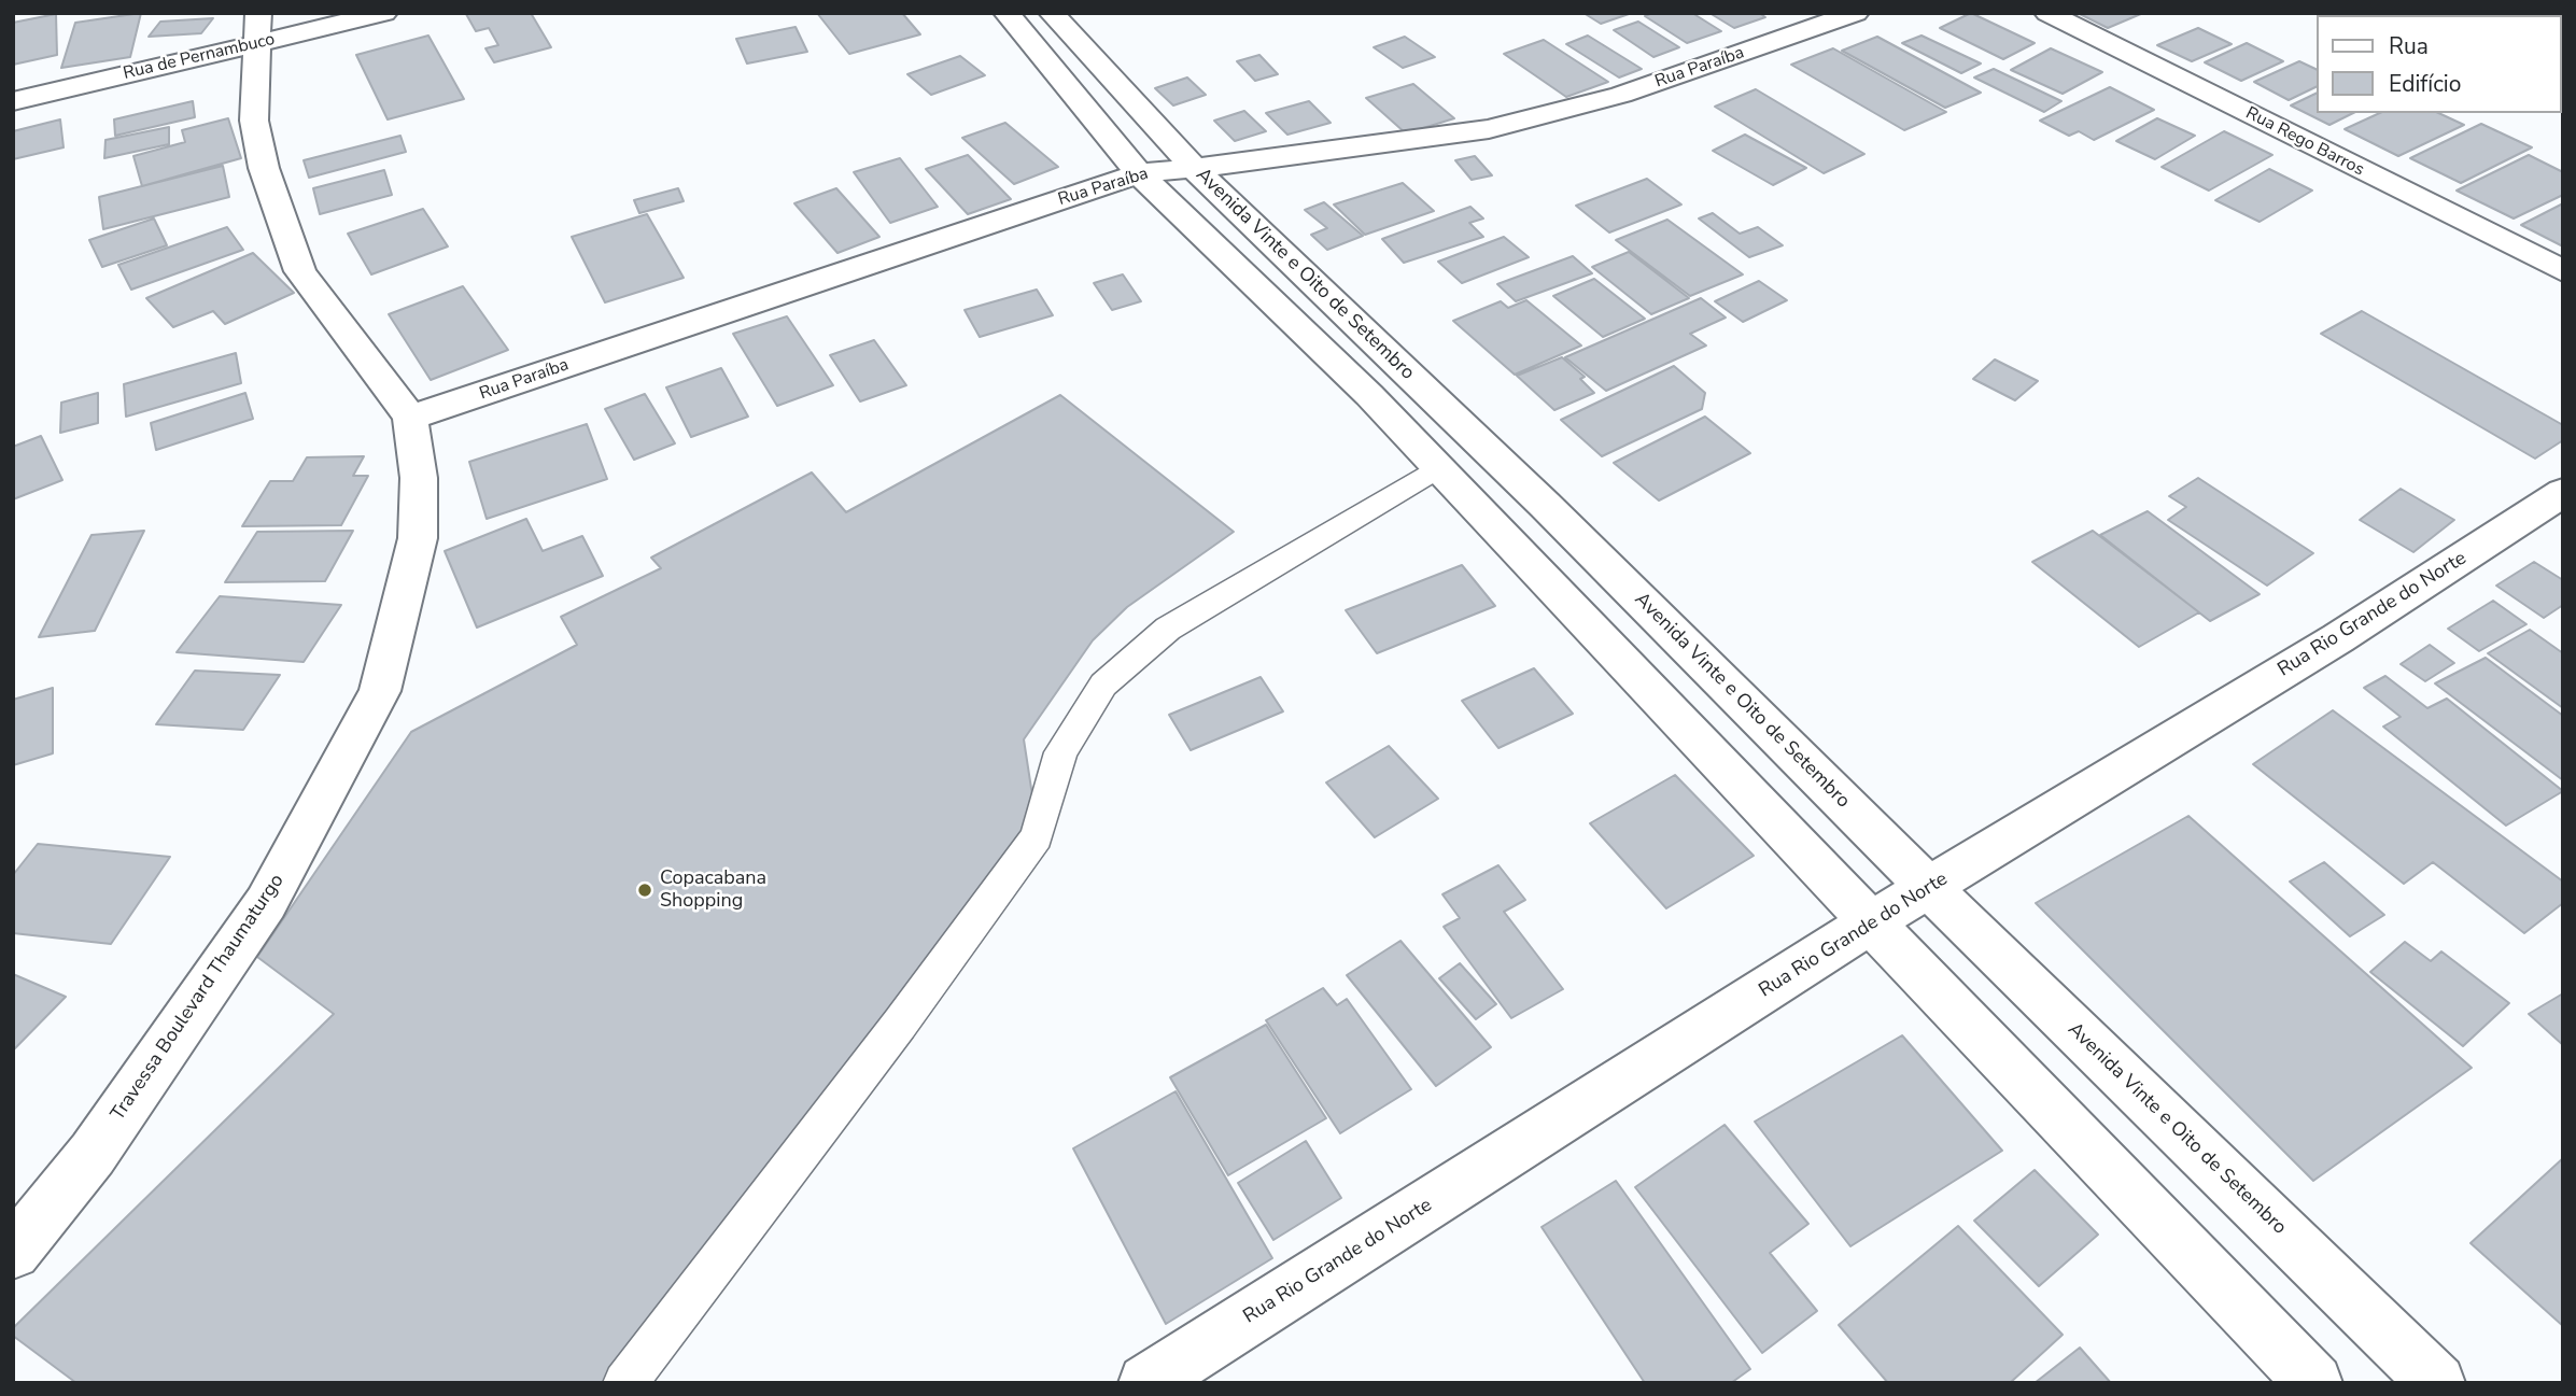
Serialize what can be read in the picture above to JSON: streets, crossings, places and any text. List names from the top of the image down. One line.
{"streets":{"street":["Rua de Pernambuco","Rua Paraíba","Rua Rego Barros","Avenida Vinte e Oito de Setembro","Rua Rio Grande do Norte","Travessa Boulevard Thaumaturgo"]},"crossings":[["Rua de Pernambuco","Travessa Boulevard Thaumaturgo"],["Rua Paraíba","Avenida Vinte e Oito de Setembro"],["Rua Paraíba","Travessa Boulevard Thaumaturgo"],["Avenida Vinte e Oito de Setembro","Rua Rio Grande do Norte"]],"places":["Copacabana Shopping"],"legend":["Rua","Edifício"]}
